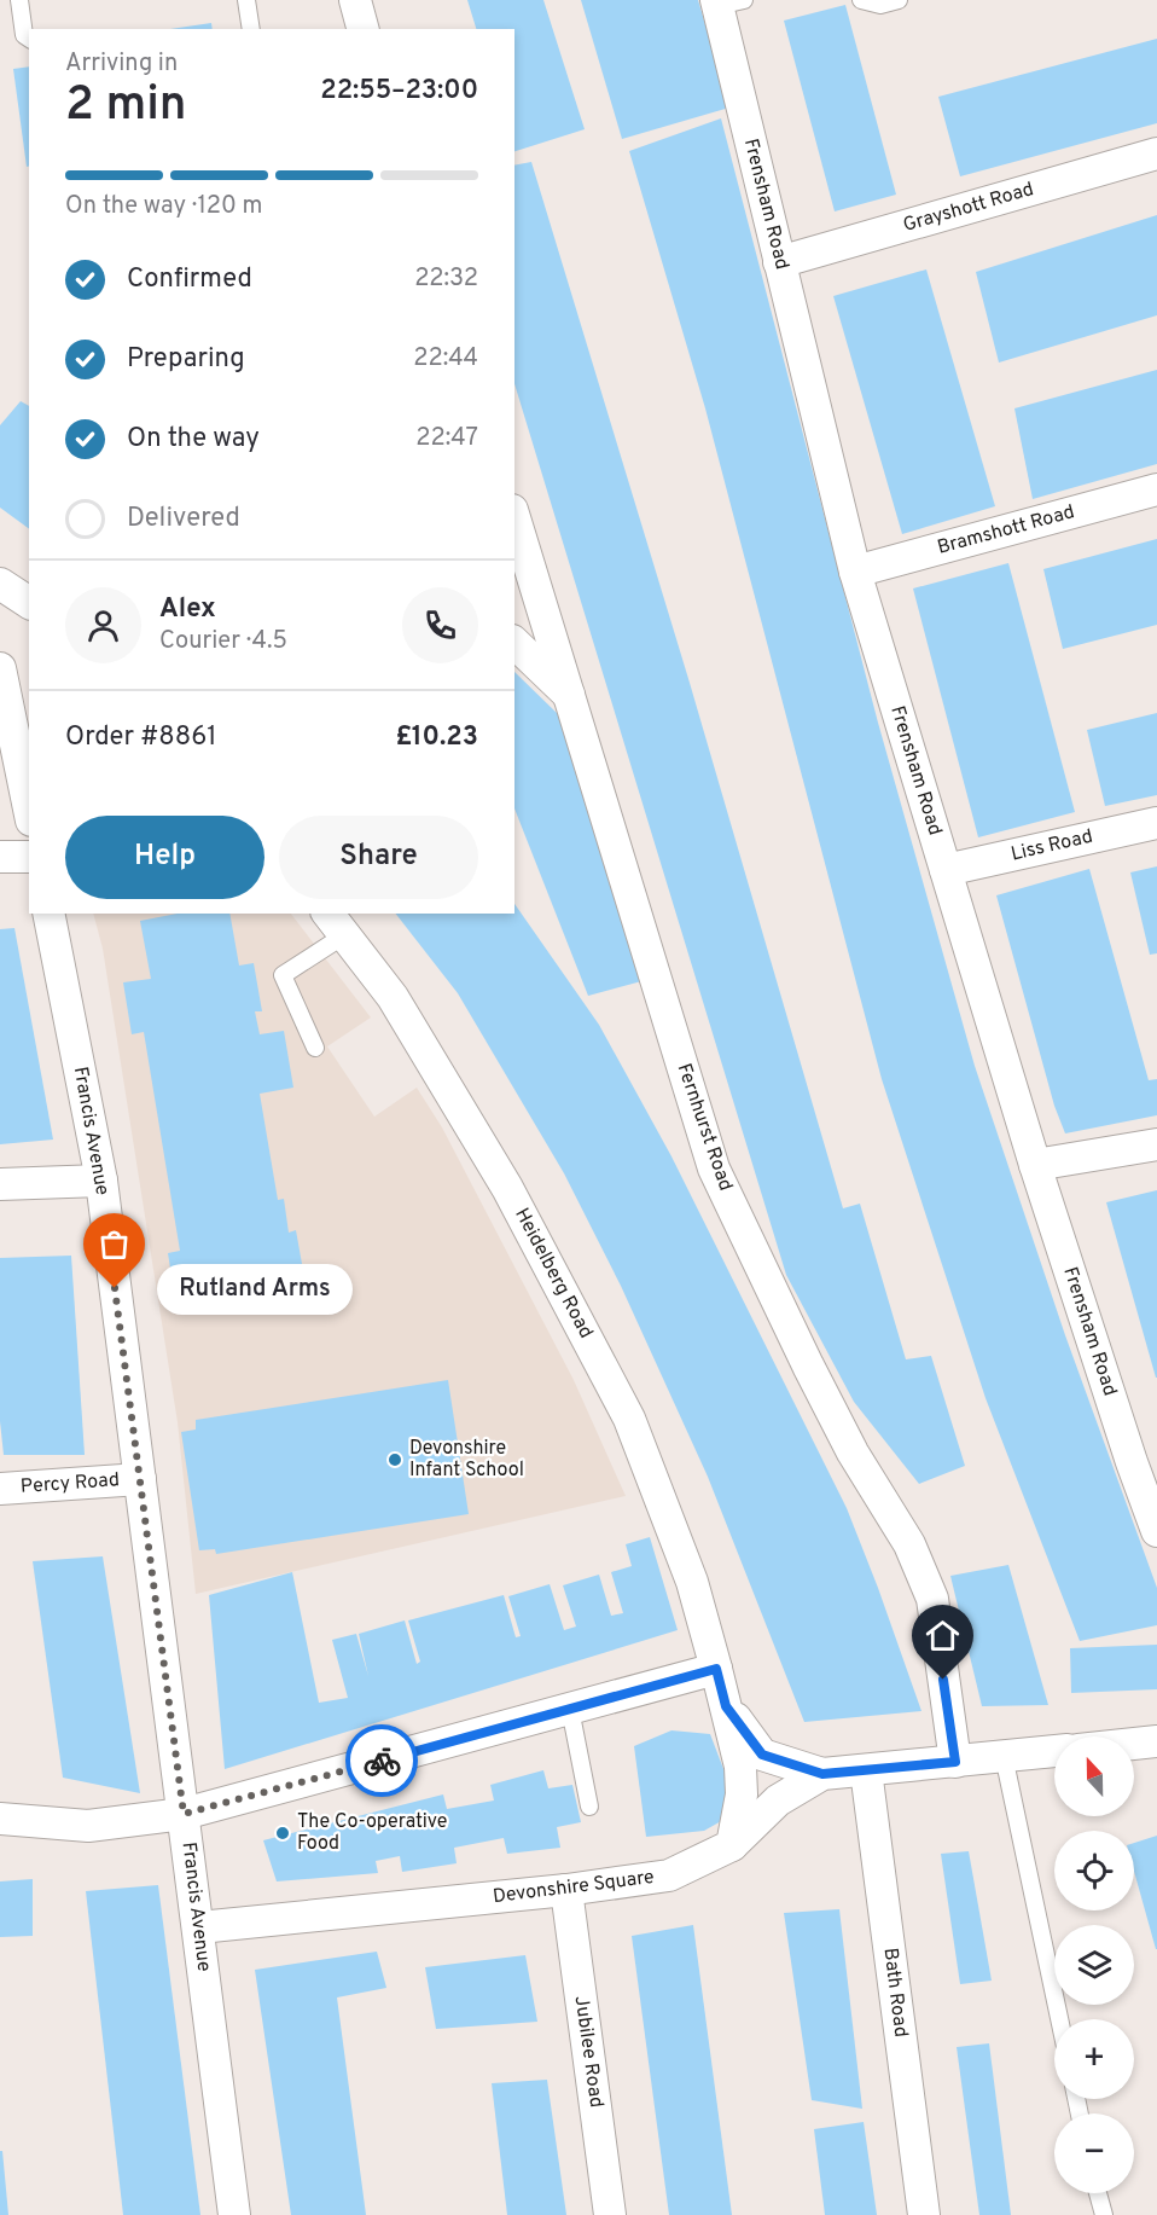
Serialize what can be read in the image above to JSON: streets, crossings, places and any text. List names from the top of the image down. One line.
{"streets":{"street":["Frensham Road","Grayshott Road","Bramshott Road","Liss Road","Fernhurst Road","Francis Avenue","Heidelberg Road","Percy Road","Devonshire Square","Bath Road","Jubilee Road"]},"crossings":[["Frensham Road","Grayshott Road"],["Frensham Road","Bramshott Road"],["Frensham Road","Liss Road"],["Francis Avenue","Percy Road"],["Francis Avenue","Devonshire Square"],["Devonshire Square","Jubilee Road"]],"places":["Rutland Arms","Devonshire Infant School","The Co-operative Food"],"north":"top","page":{"heading":["2 min","Arriving in","22:55–23:00"],"panel":["Alex","Courier · 4.5","Order #8861","£10.23"],"bar":"On the way · 120 m","list":[["Confirmed","22:32"],["Preparing","22:44"],["On the way","22:47"],"Delivered"],"buttons":["Help","Share"],"bubble":"Rutland Arms","map_buttons":["+","−"]}}
